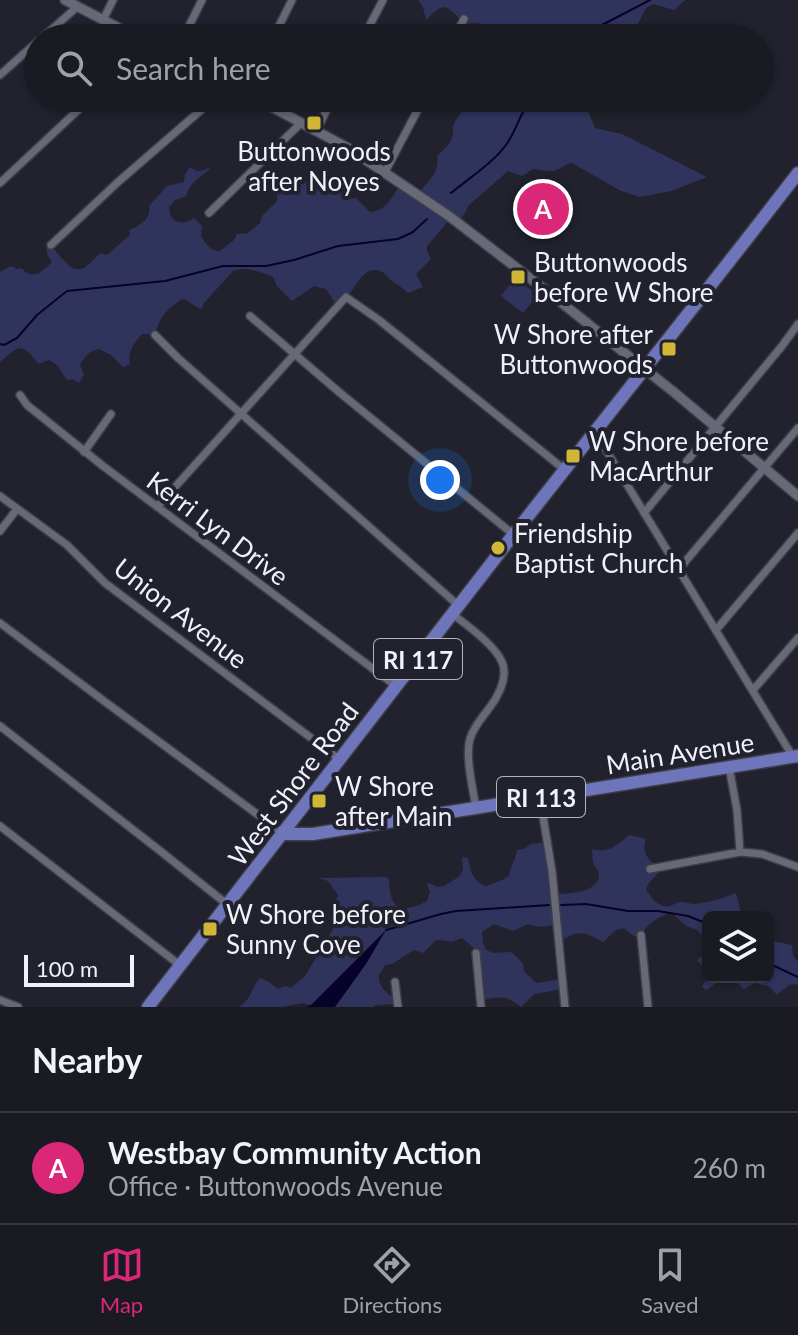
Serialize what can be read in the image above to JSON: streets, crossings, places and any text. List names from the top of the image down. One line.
{"streets":{"main road":["RI 117","Main Avenue","West Shore Road","RI 113"],"street":["Kerri Lyn Drive","Union Avenue"]},"crossings":[["Kerri Lyn Drive","West Shore Road"],["Union Avenue","West Shore Road"],["Main Avenue","West Shore Road"]],"places":{"transit":["Buttonwoods after Noyes","Buttonwoods before W Shore","W Shore after Buttonwoods","W Shore before MacArthur","W Shore after Main","W Shore before Sunny Cove"],"other":["Friendship Baptist Church"]},"scale_bar":"100 m","page":{"search":"Search here","pins":"A","scale":"100 m","heading":"Nearby","list":[{"mark":"A","name":"Westbay Community Action","note":"Office · Buttonwoods Avenue","value":"260 m"}],"nav":["Map","Directions","Saved"]}}
